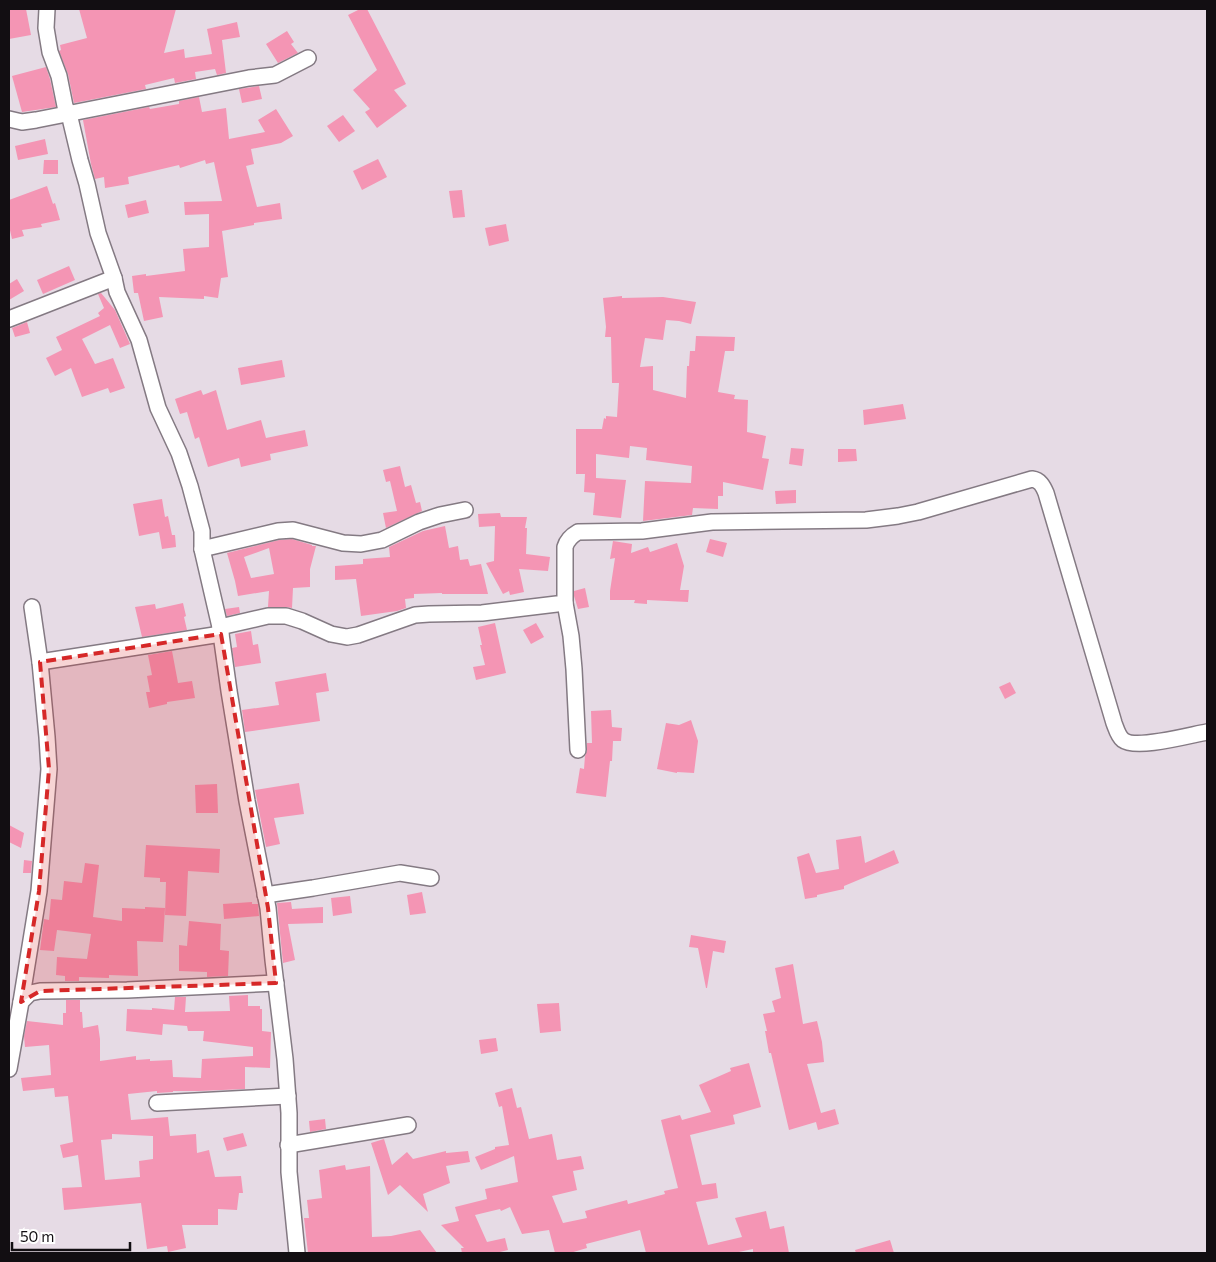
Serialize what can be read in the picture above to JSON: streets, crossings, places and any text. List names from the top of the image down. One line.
{"scale_bar":"50 m"}
